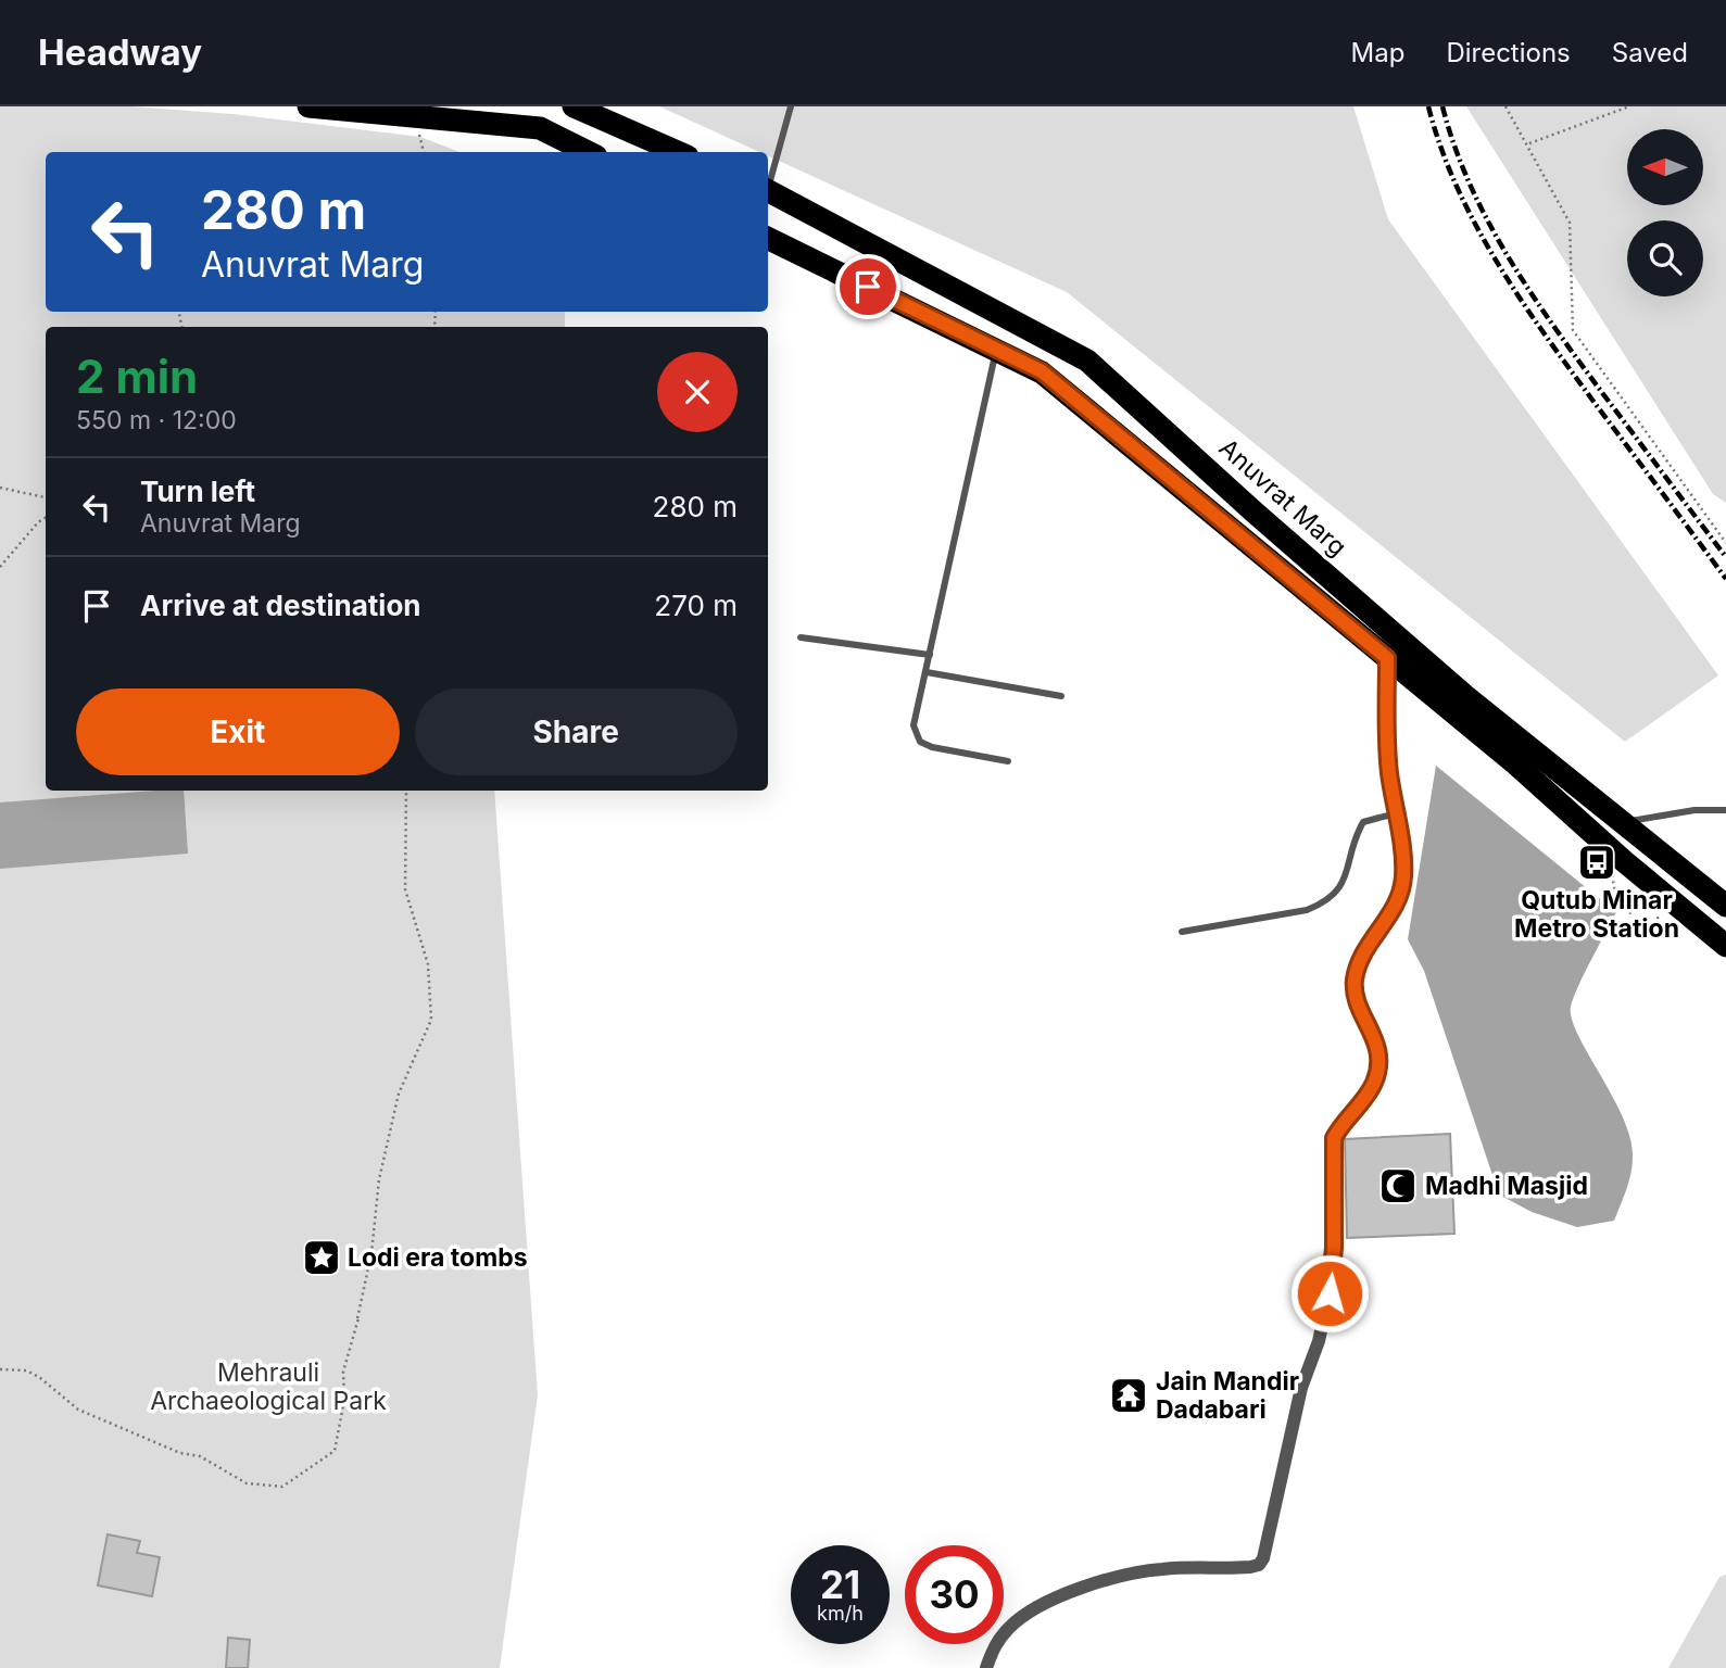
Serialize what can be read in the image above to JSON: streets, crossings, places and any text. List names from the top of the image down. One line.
{"streets":{"highway":["Anuvrat Marg"]},"parks":["Mehrauli Archaeological Park"],"places":{"bus stop":["Qutub Minar Metro Station"],"mosque":["Madhi Masjid"],"place":["Lodi era tombs"],"temple":["Jain Mandir Dadabari"]},"north":"left","page":{"header":"Headway","nav":["Map","Directions","Saved"],"turn":["280 m","Anuvrat Marg"],"heading":["2 min","550 m · 12:00"],"list":[{"name":"Turn left","note":"Anuvrat Marg","value":"280 m"},{"name":"Arrive at destination","value":"270 m"}],"buttons":["Exit","Share"],"speed":"21 km/h","limit":"30"}}
